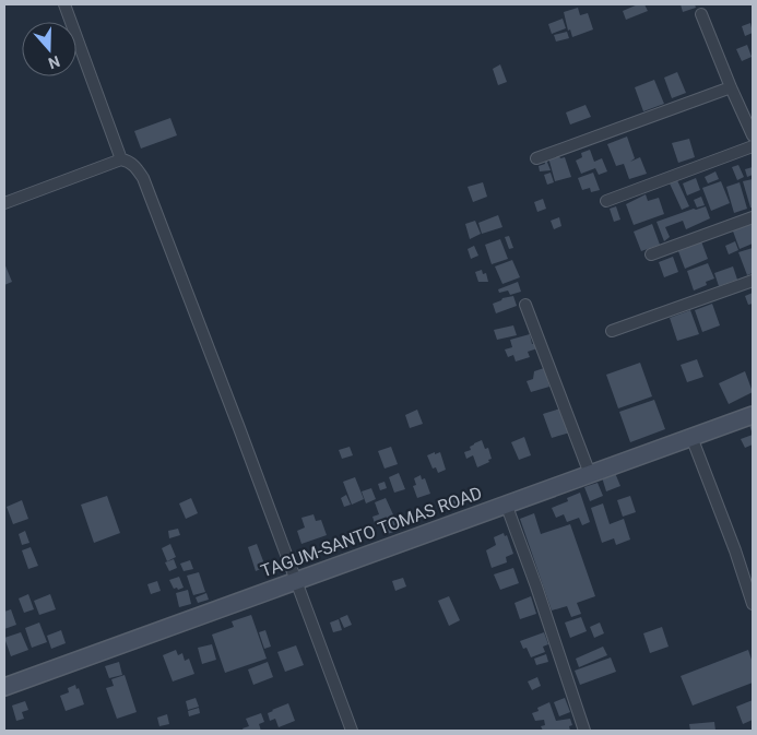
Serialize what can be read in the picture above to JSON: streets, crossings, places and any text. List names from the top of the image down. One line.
{"streets":{"main road":["TAGUM-SANTO TOMAS ROAD"]},"north":"bottom"}
